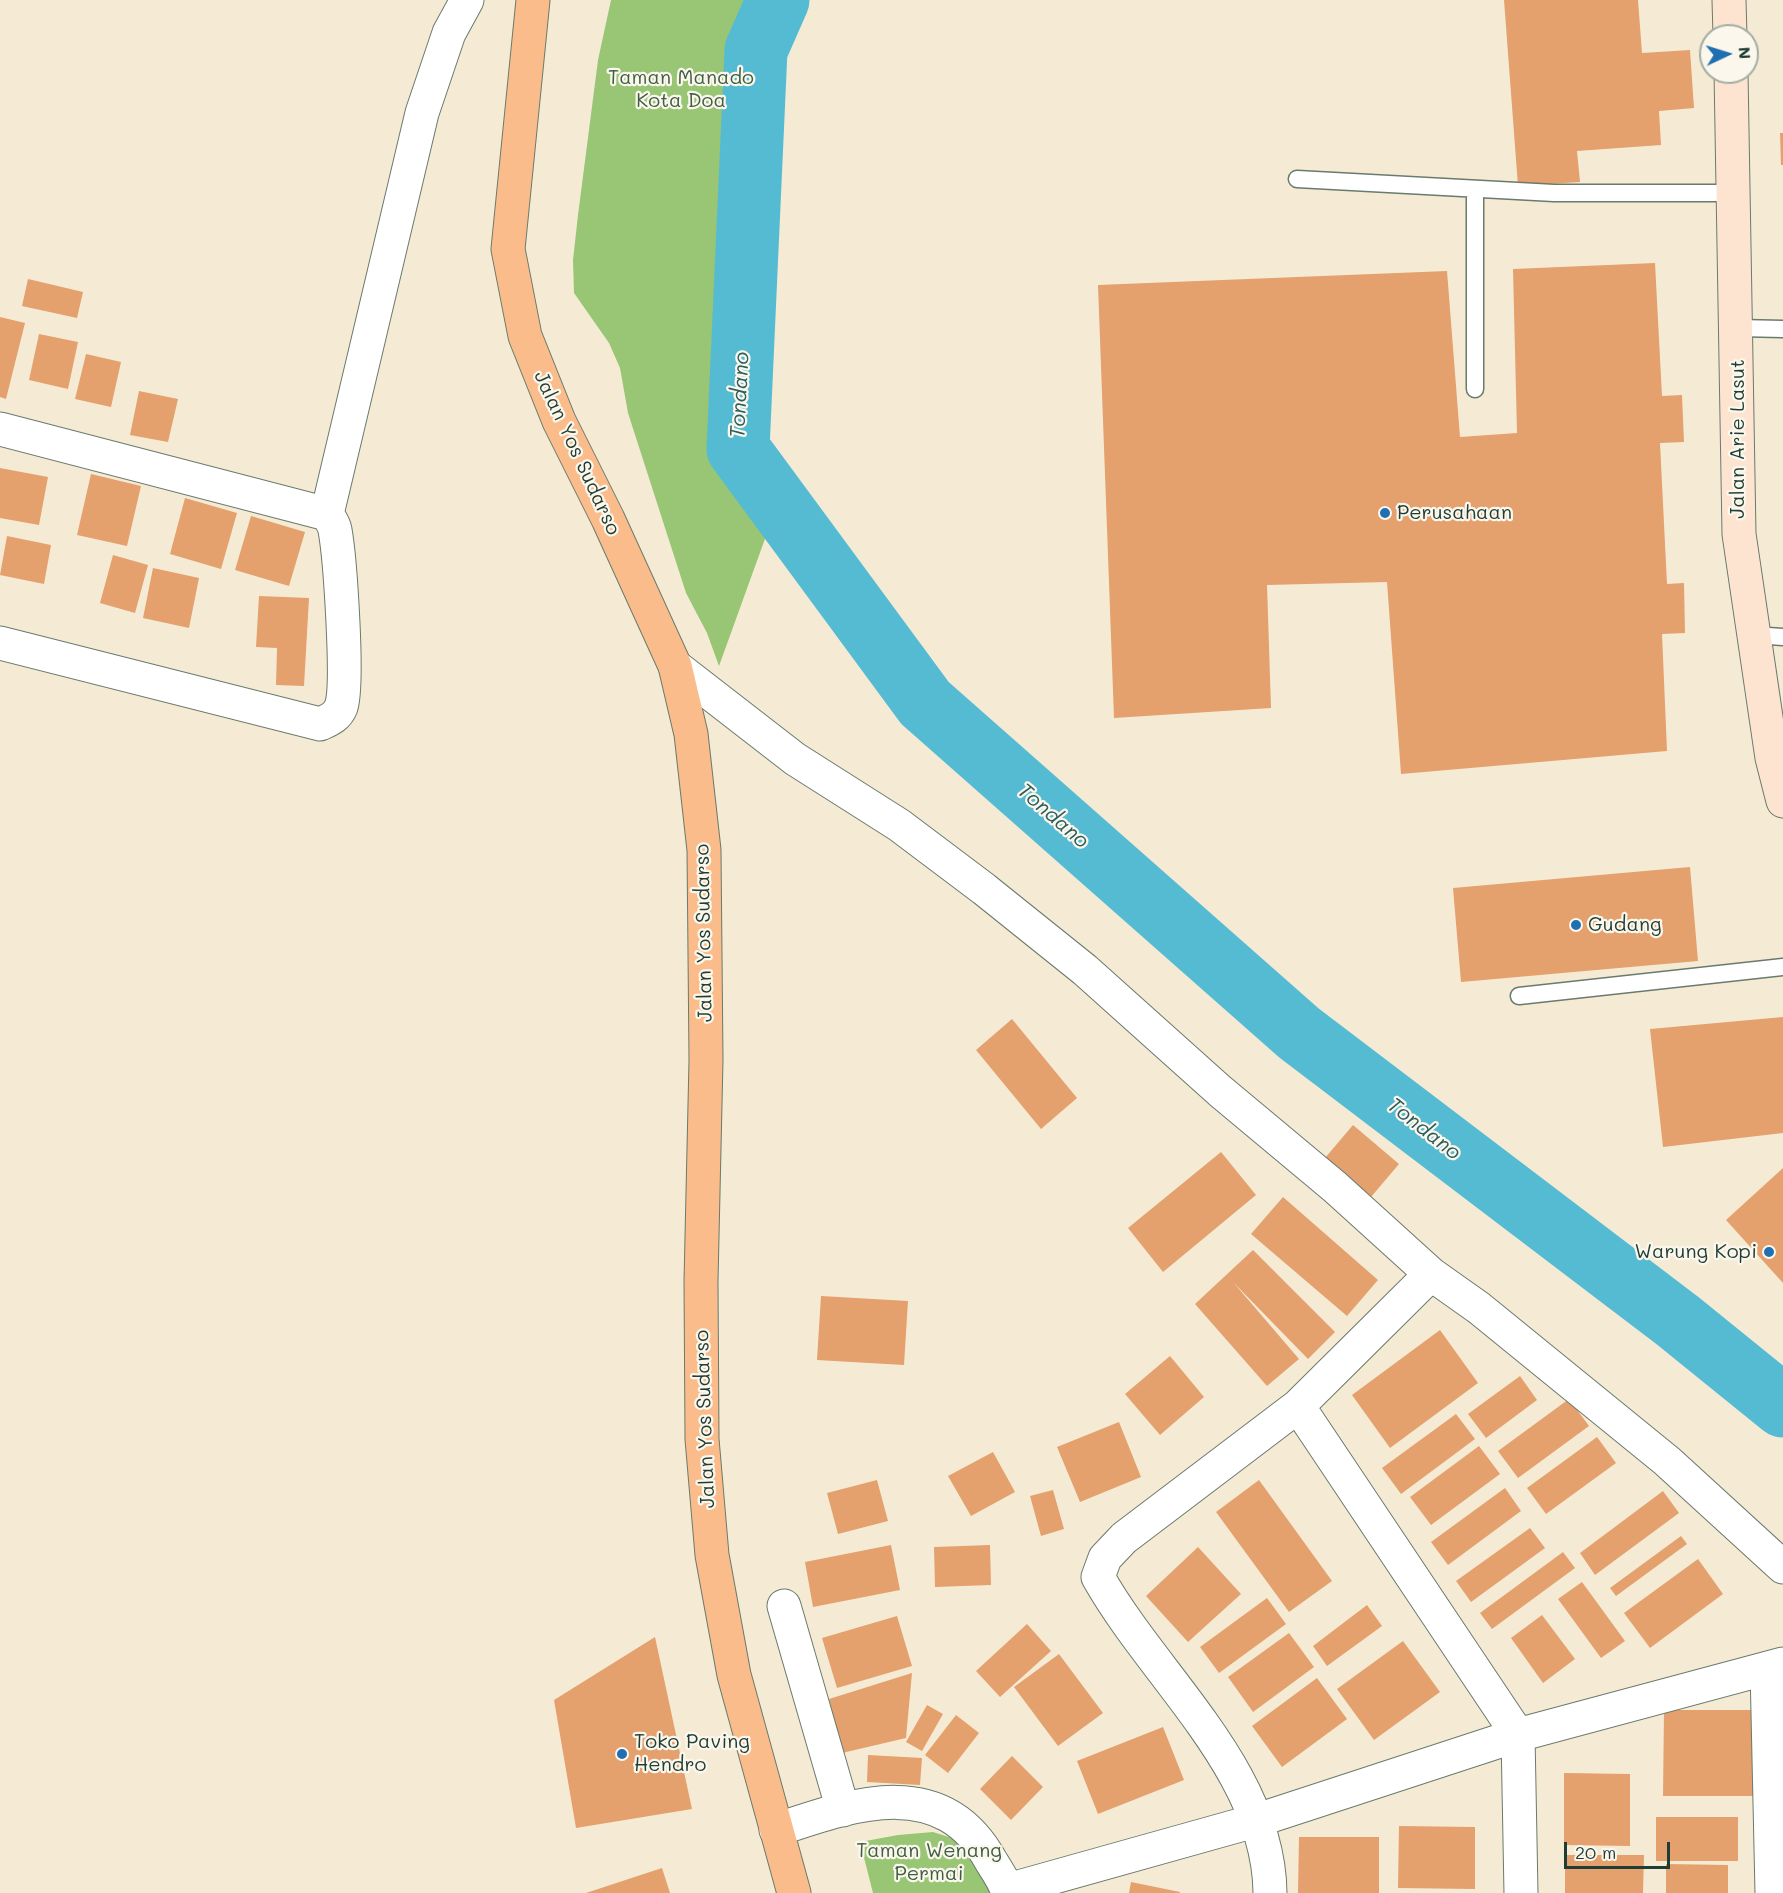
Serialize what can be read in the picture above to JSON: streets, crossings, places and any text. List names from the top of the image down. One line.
{"streets":{"highway":["Jalan Yos Sudarso"],"main road":["Jalan Arie Lasut"]},"water":["Tondano"],"parks":["Taman Manado Kota Doa","Taman Wenang Permai"],"places":["Perusahaan","Gudang","Warung Kopi","Toko Paving Hendro"],"scale_bar":"20 m","north":"right"}
